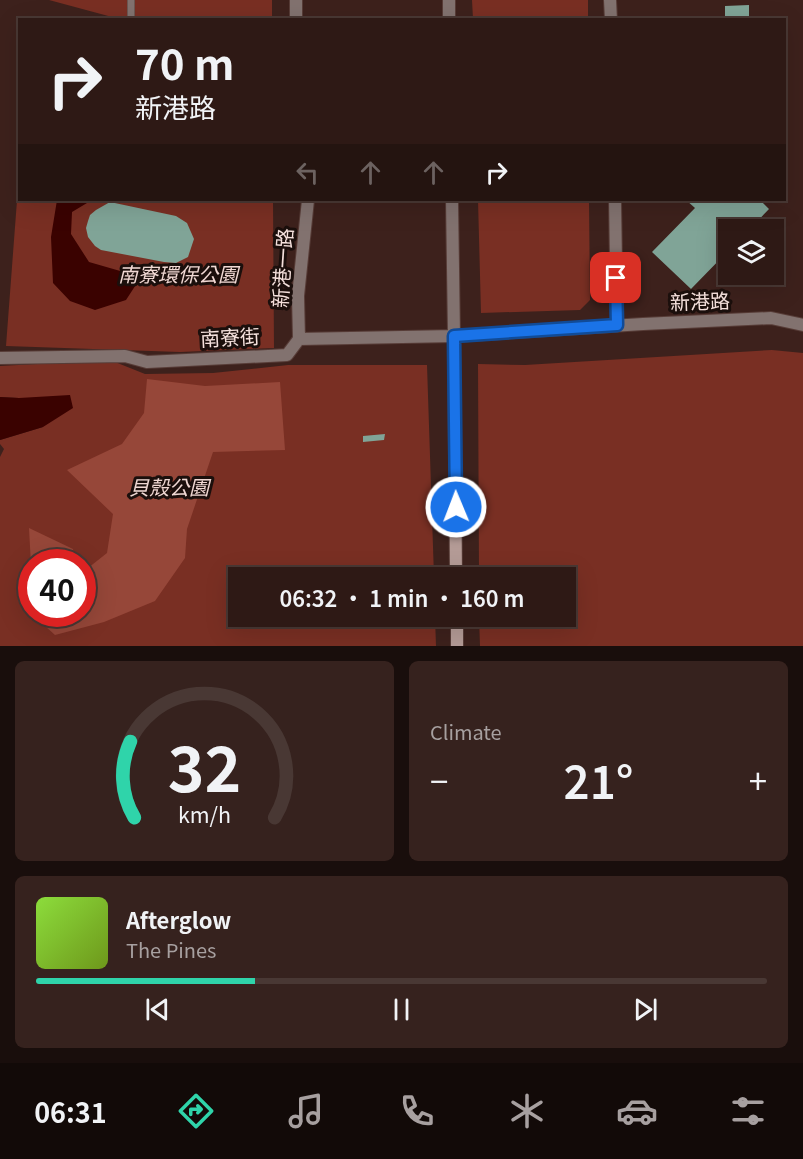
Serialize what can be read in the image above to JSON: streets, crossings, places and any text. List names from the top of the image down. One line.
{"streets":{"street":["新港一路","新港路","南寮街"]},"crossings":[["新港一路","南寮街"]],"parks":["南寮環保公園","貝殼公園"],"page":{"turn":["70 m","新港路"],"limit":"40","trip":"06:32 · 1 min · 160 m","tile":"Climate","heat":["−","21°","+"],"song":["Afterglow","The Pines"],"tabs":"06:31","gauge":["32","km/h"]}}
